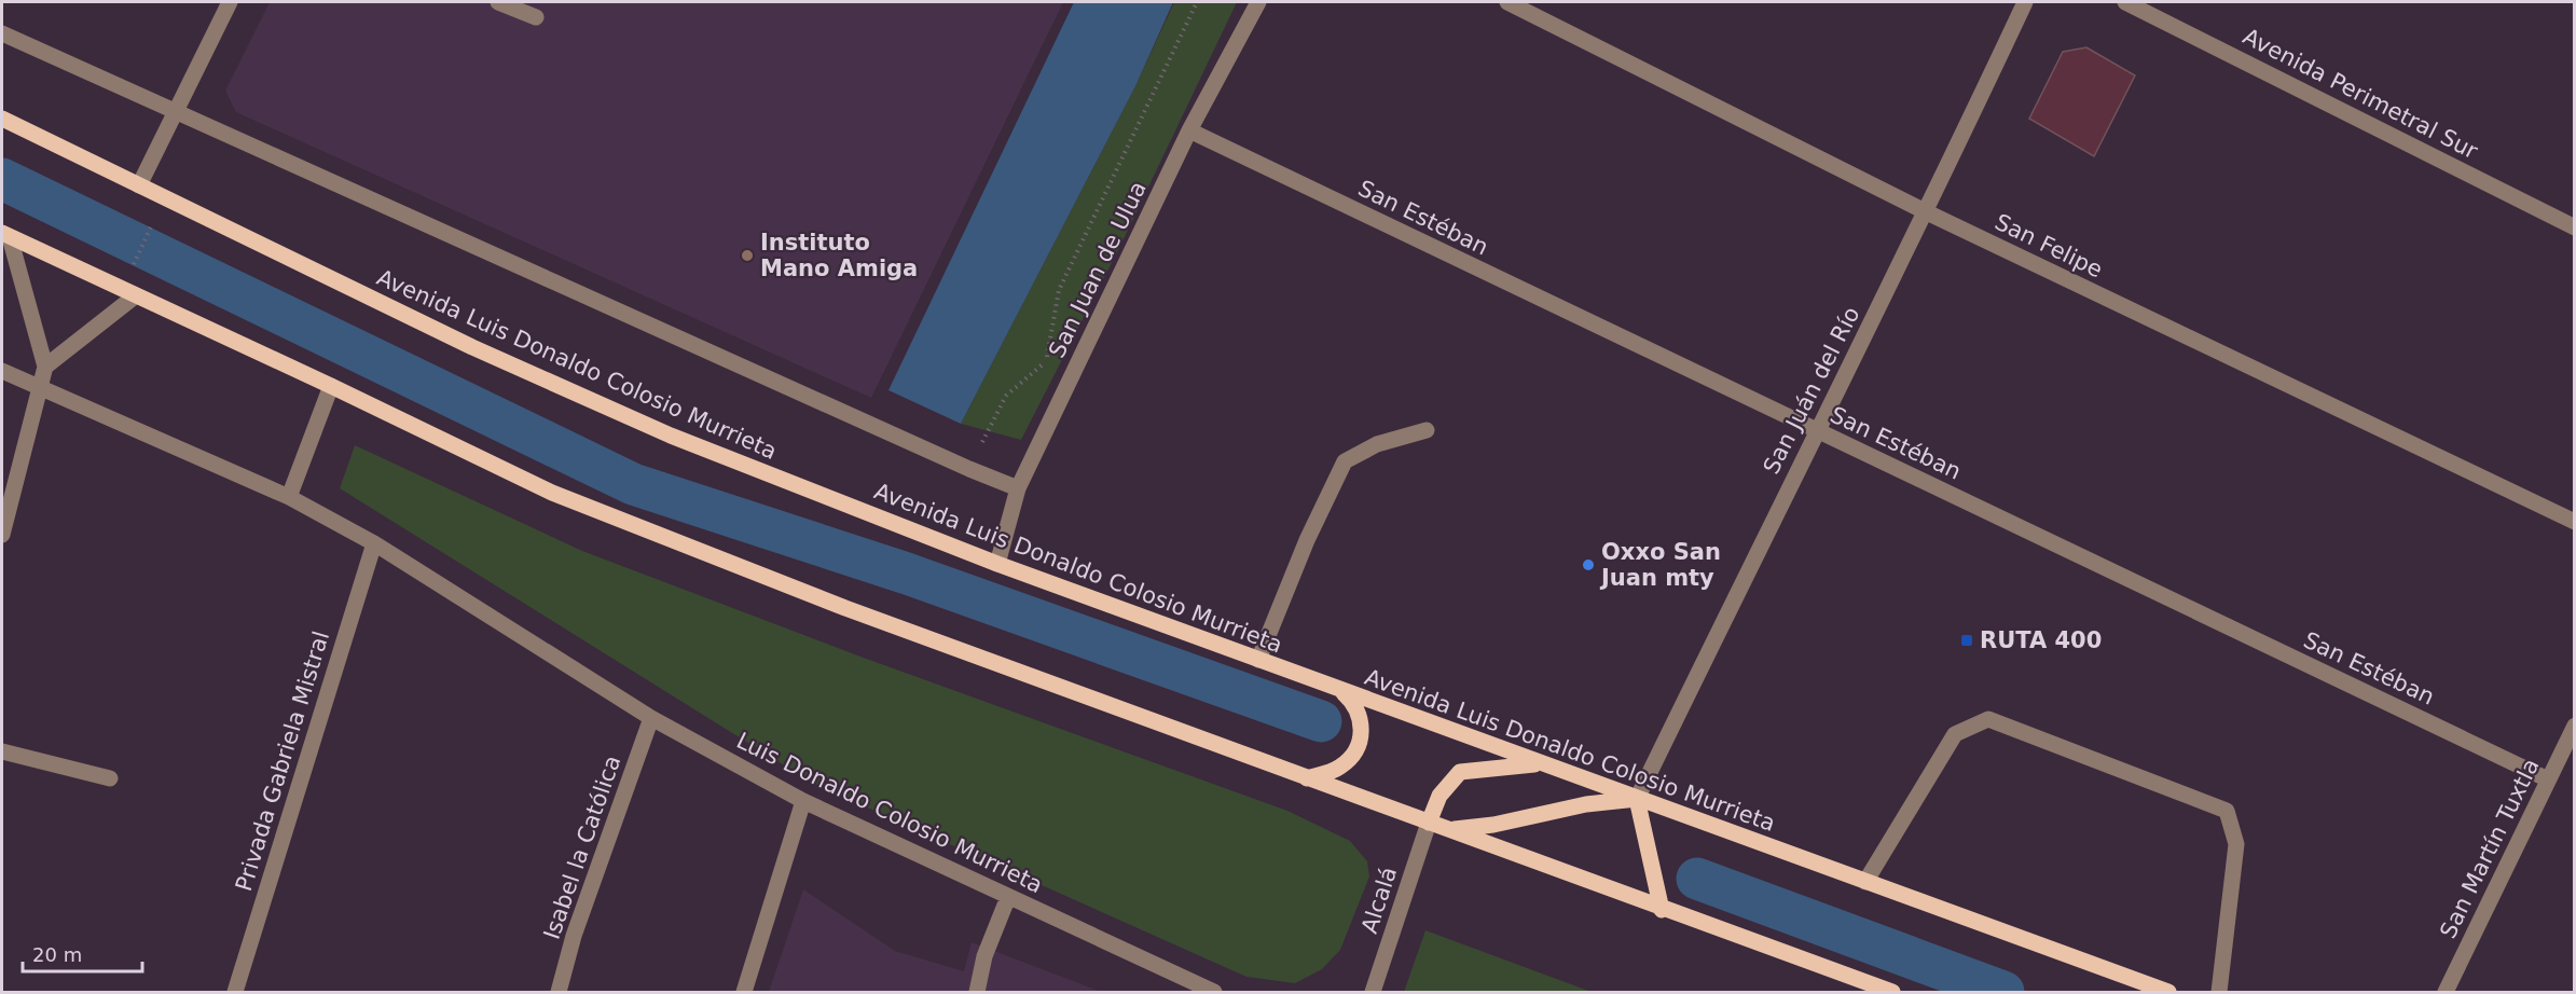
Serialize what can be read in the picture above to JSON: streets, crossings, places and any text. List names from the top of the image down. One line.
{"streets":{"main road":["Avenida Luis Donaldo Colosio Murrieta"],"street":["Avenida Perimetral Sur","San Estéban","San Felipe","San Juan de Ulua","San Juán del Río","Privada Gabriela Mistral","Luis Donaldo Colosio Murrieta","Isabel la Católica","San Martín Tuxtla","Alcalá"]},"crossings":[["San Estéban","San Juan de Ulua"],["San Estéban","San Juán del Río"],["San Estéban","San Martín Tuxtla"],["San Felipe","San Juán del Río"],["San Juan de Ulua","Avenida Luis Donaldo Colosio Murrieta"],["Avenida Luis Donaldo Colosio Murrieta","San Juán del Río"],["Privada Gabriela Mistral","Luis Donaldo Colosio Murrieta"],["Luis Donaldo Colosio Murrieta","Isabel la Católica"]],"places":{"other":["Instituto Mano Amiga","Oxxo San Juan mty"],"transit":["RUTA 400"]},"scale_bar":"20 m"}
